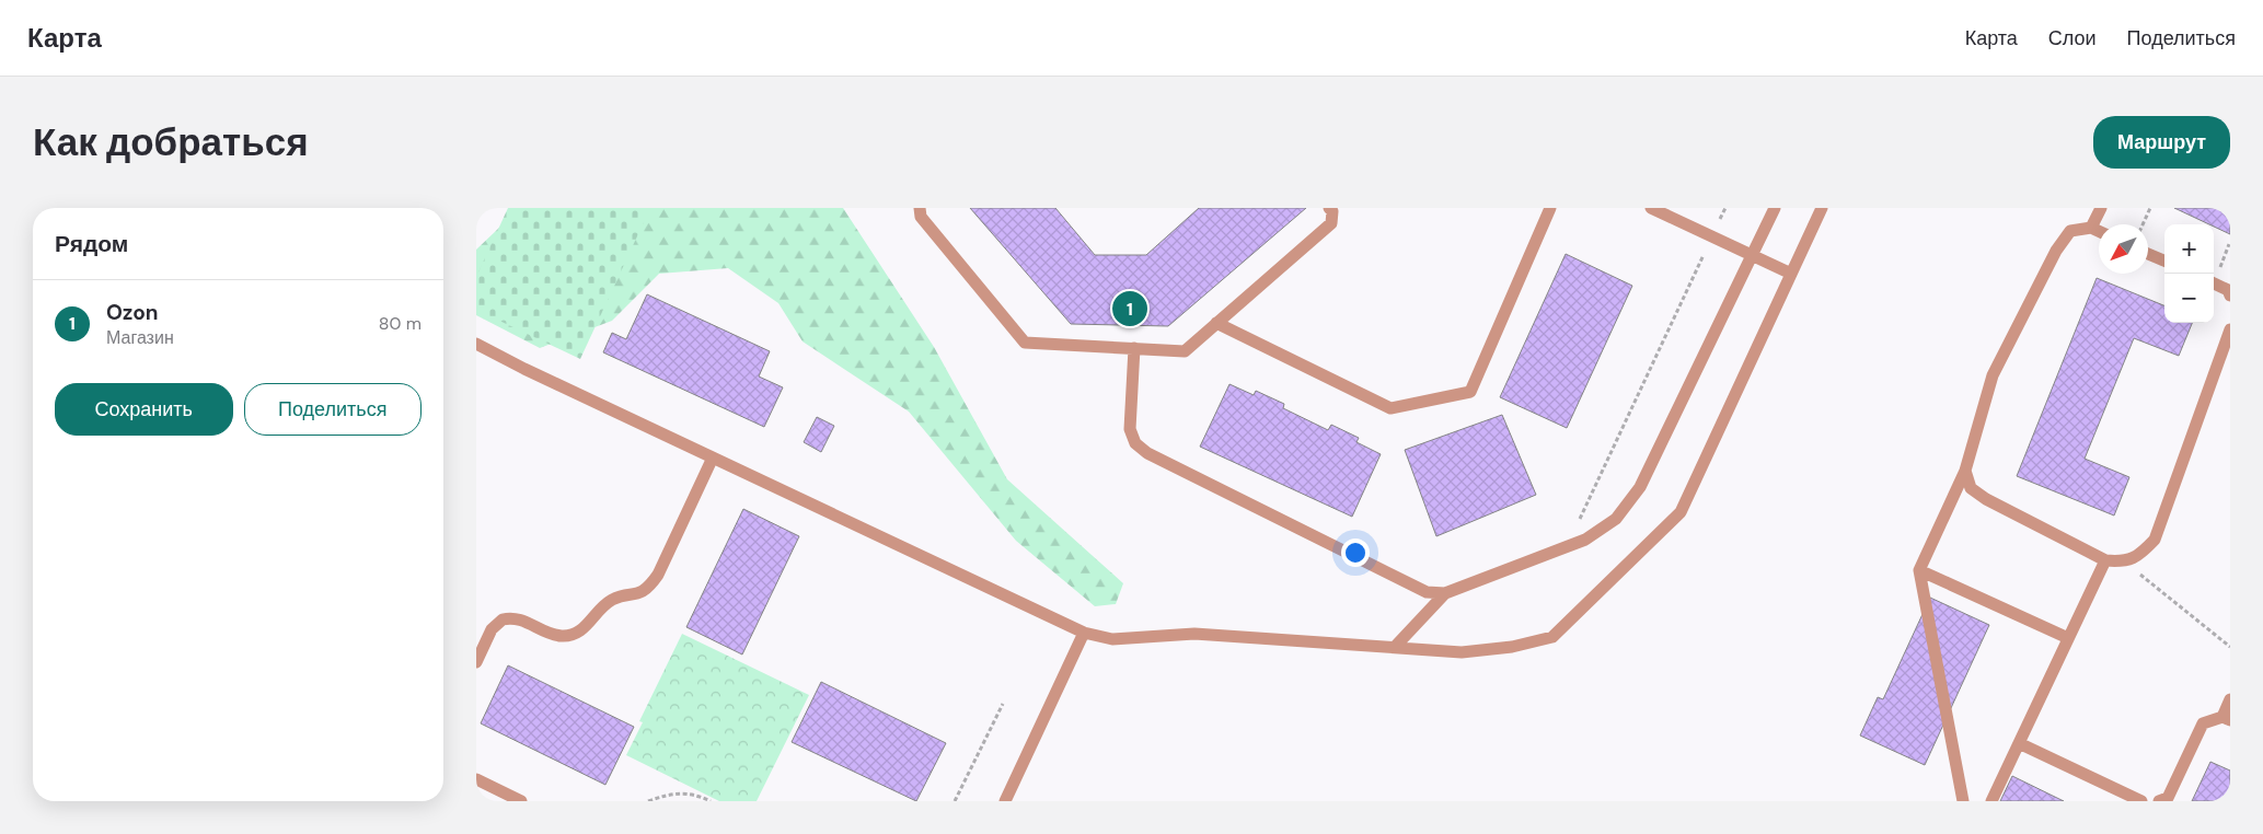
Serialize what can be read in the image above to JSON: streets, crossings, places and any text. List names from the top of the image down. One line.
{"north":"bottom left","page":{"header":"Карта","nav":["Карта","Слои","Поделиться"],"buttons":["Маршрут",["Сохранить","Поделиться"]],"title":"Как добраться","heading":"Рядом","map_buttons":["+","−"],"list":[{"mark":"1","name":"Ozon","note":"Магазин","value":"80 m"}],"pins":"1"}}
